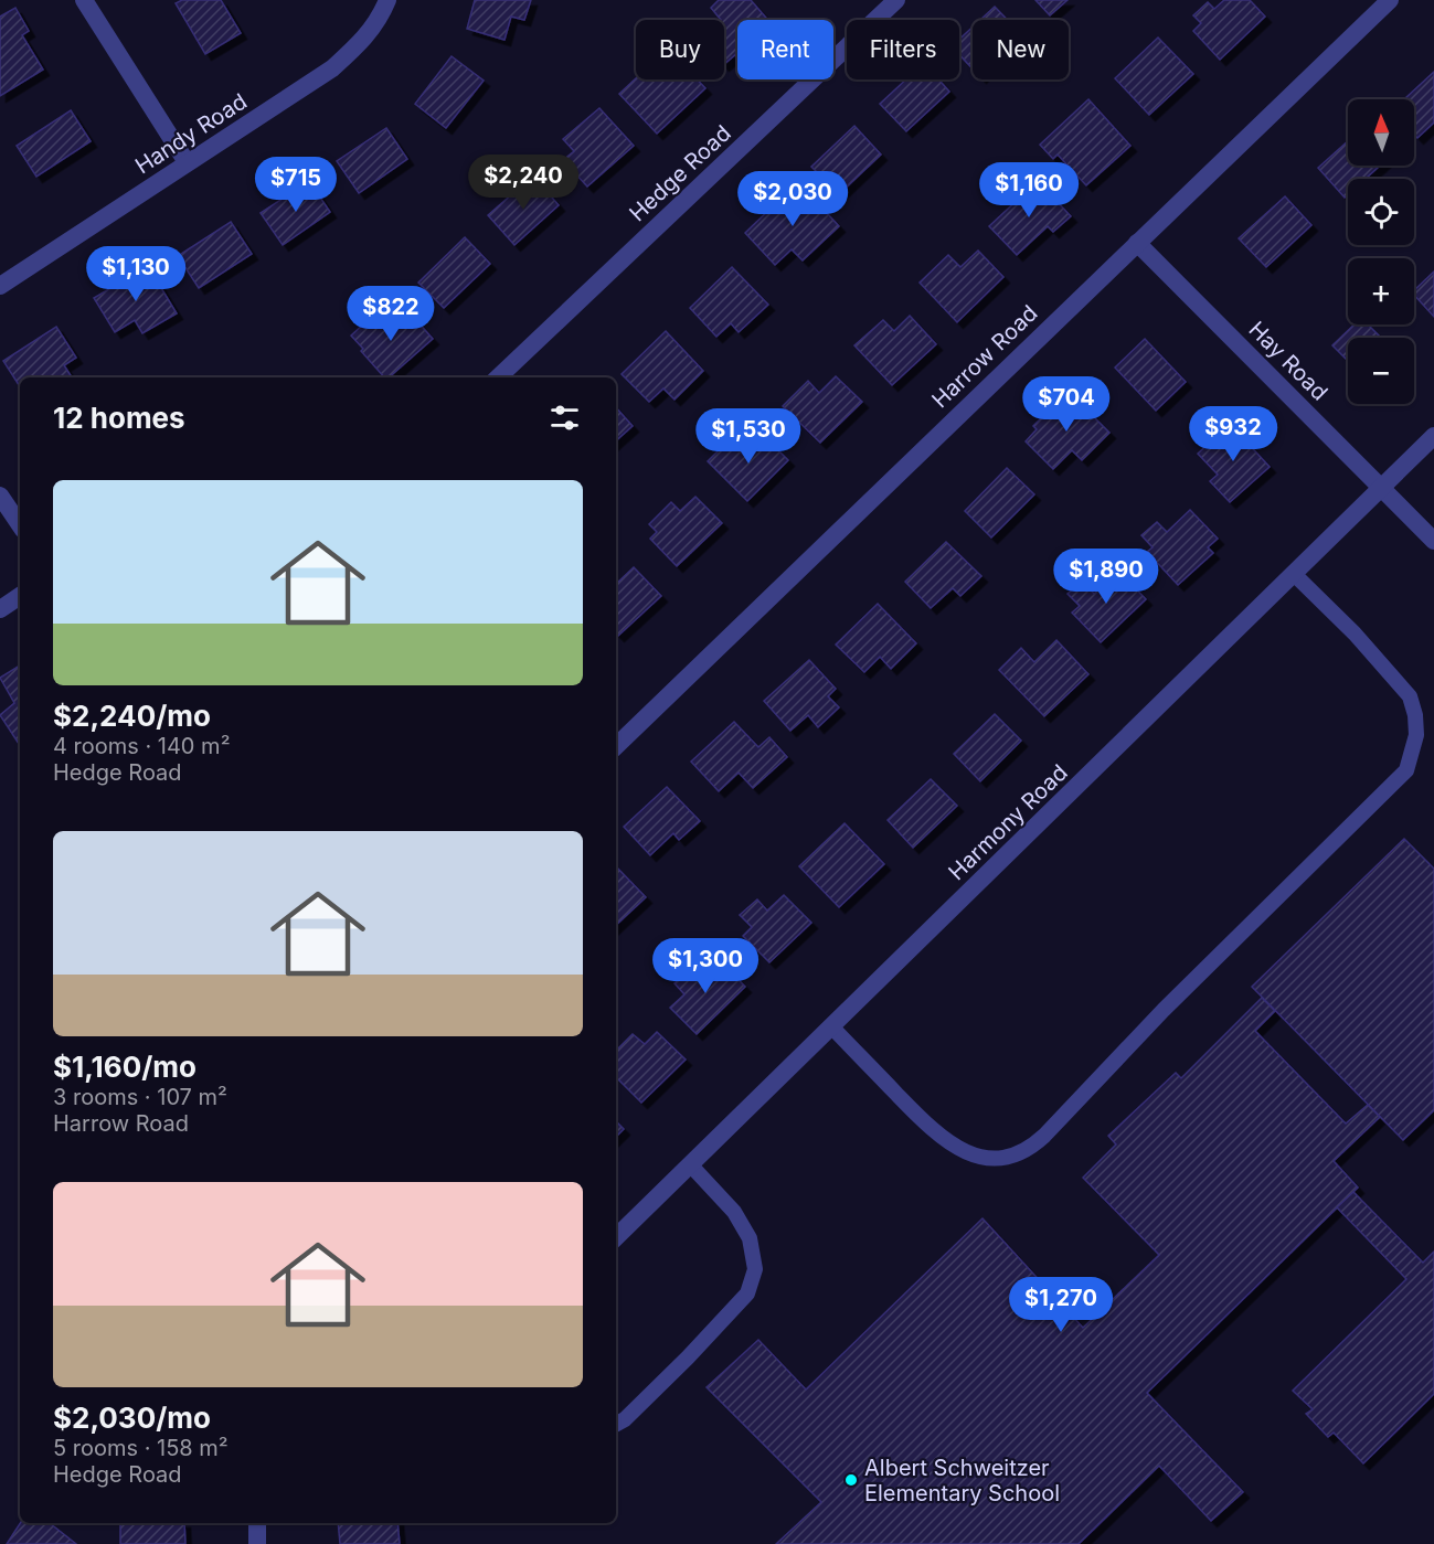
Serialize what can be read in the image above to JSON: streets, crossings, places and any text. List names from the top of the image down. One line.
{"streets":{"street":["Handy Road","Hedge Road","Harrow Road","Hay Road","Harmony Road"]},"crossings":[["Harrow Road","Hay Road"],["Hay Road","Harmony Road"]],"places":["Albert Schweitzer Elementary School"],"north":"top","page":{"chip":["Buy","Rent","Filters","New"],"map_buttons":["+","−"],"price":["$2,240","$715","$1,160","$2,030","$1,130","$822","$704","$932","$1,530","$1,890","$1,300","$1,270"],"heading":"12 homes","list":[{"name":"$2,240/mo","note":"4 rooms · 140 m² · Hedge Road"},{"name":"$1,160/mo","note":"3 rooms · 107 m² · Harrow Road"},{"name":"$2,030/mo","note":"5 rooms · 158 m² · Hedge Road"}]}}
